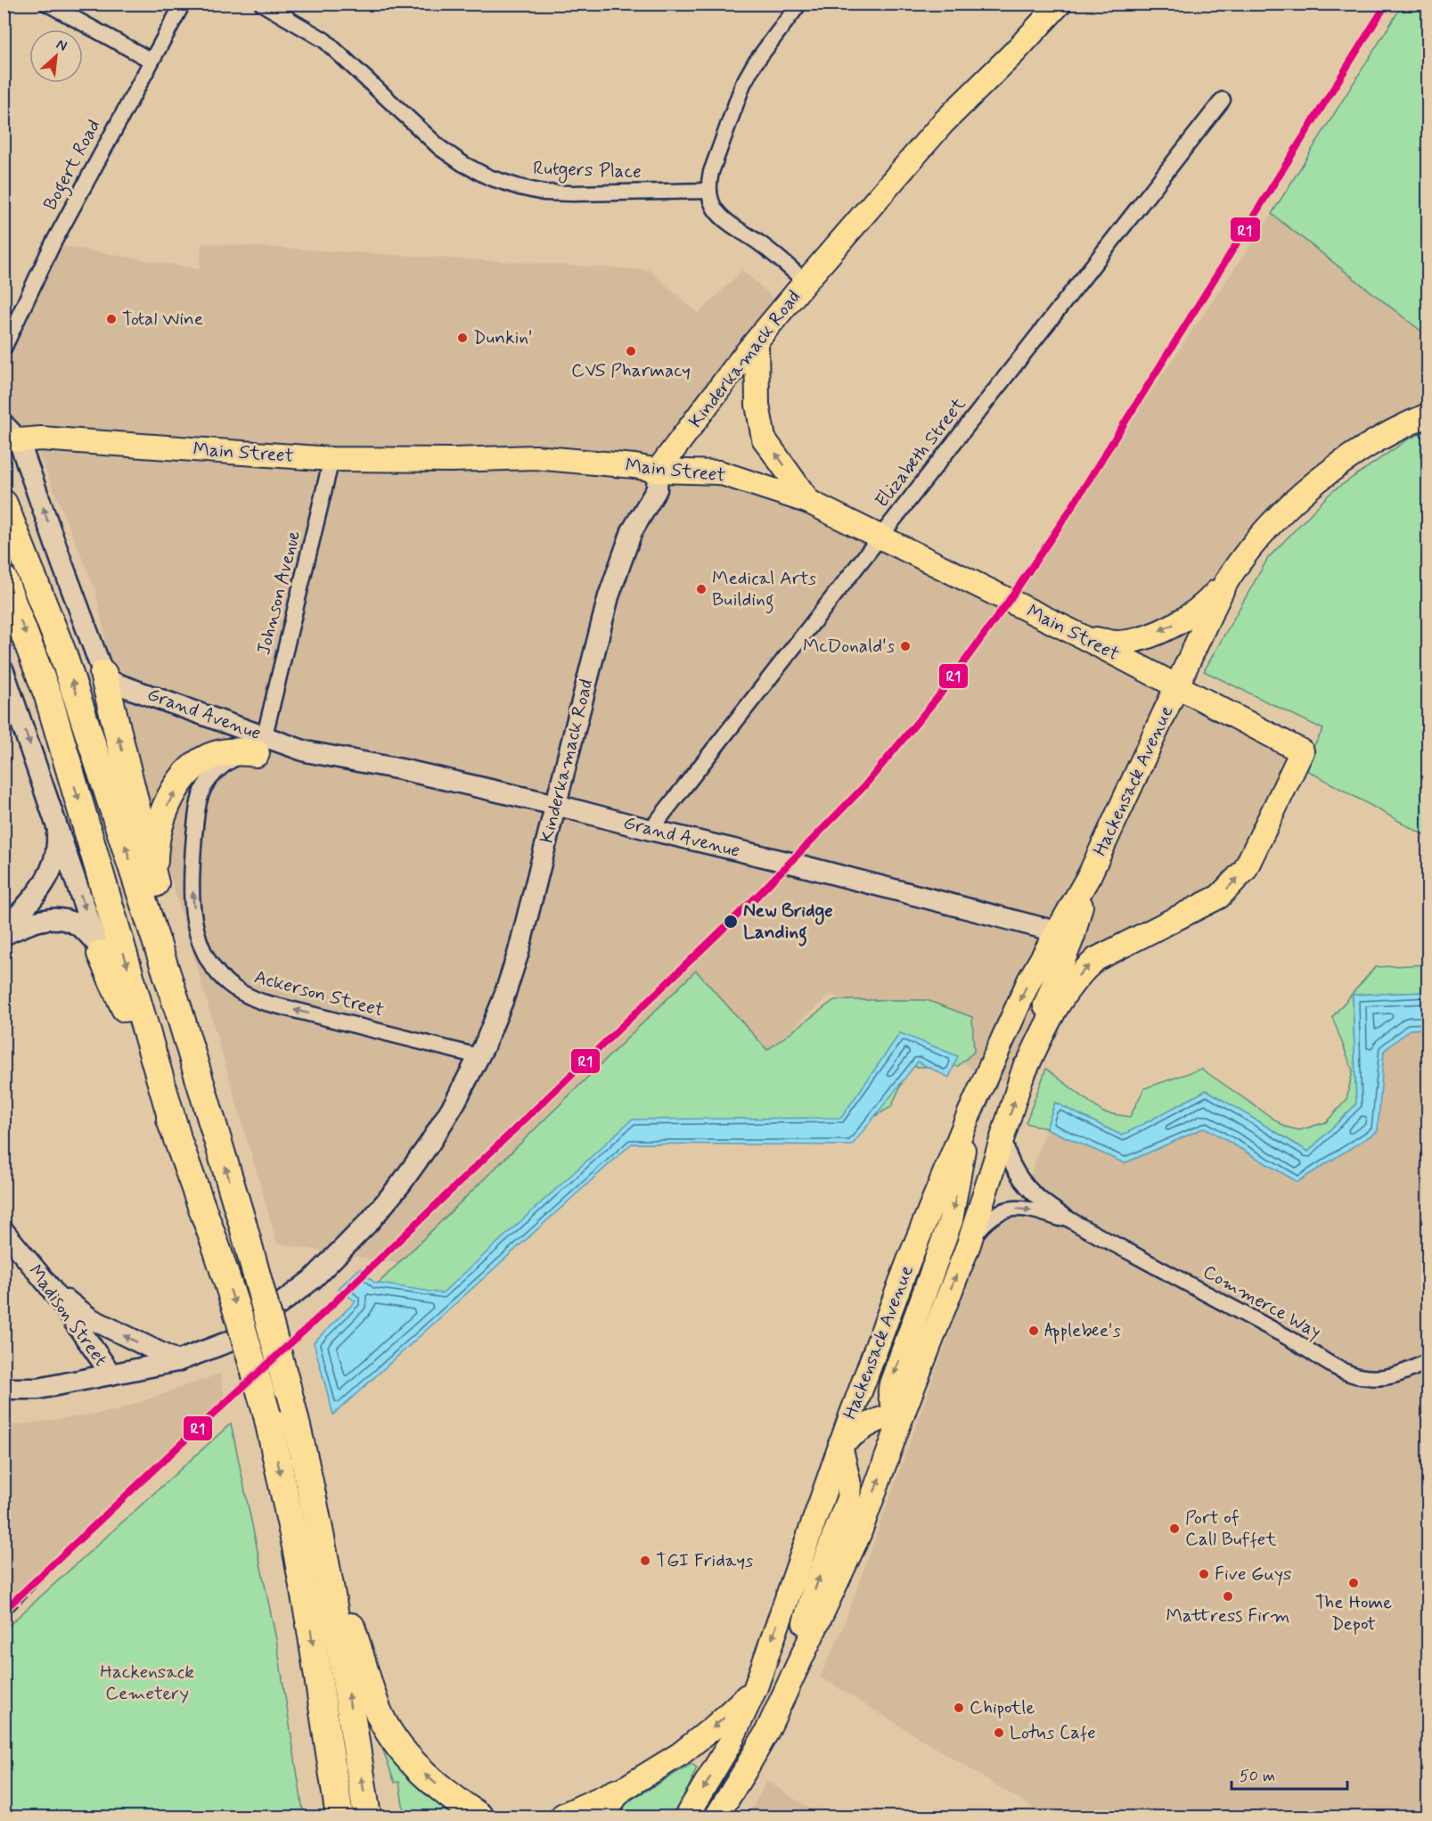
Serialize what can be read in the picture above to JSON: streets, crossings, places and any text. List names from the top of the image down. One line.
{"streets":{"main road":["Kinderkamack Road","Main Street","Grand Avenue","Hackensack Avenue","Madison Street"],"street":["Bogert Road","Rutgers Place","Elizabeth Street","Johnson Avenue","Ackerson Street","Commerce Way"]},"crossings":[["Kinderkamack Road","Main Street"],["Kinderkamack Road","Grand Avenue"],["Kinderkamack Road","Ackerson Street"],["Kinderkamack Road","Madison Street"],["Main Street","Elizabeth Street"],["Main Street","Johnson Avenue"],["Main Street","Hackensack Avenue"],["Elizabeth Street","Grand Avenue"],["Johnson Avenue","Grand Avenue"],["Johnson Avenue","Ackerson Street"],["Grand Avenue","Hackensack Avenue"],["Grand Avenue","Ackerson Street"],["Hackensack Avenue","Commerce Way"]],"parks":["Hackensack Cemetery"],"places":["Total Wine","Dunkin'","CVS Pharmacy","Medical Arts Building","McDonald's","New Bridge Landing","Applebee's","Port of Call Buffet","TGI Fridays","Five Guys","The Home Depot","Mattress Firm","Chipotle","Lotus Cafe"],"lines":["transit line R1"],"scale_bar":"50 m","north":"top right"}
